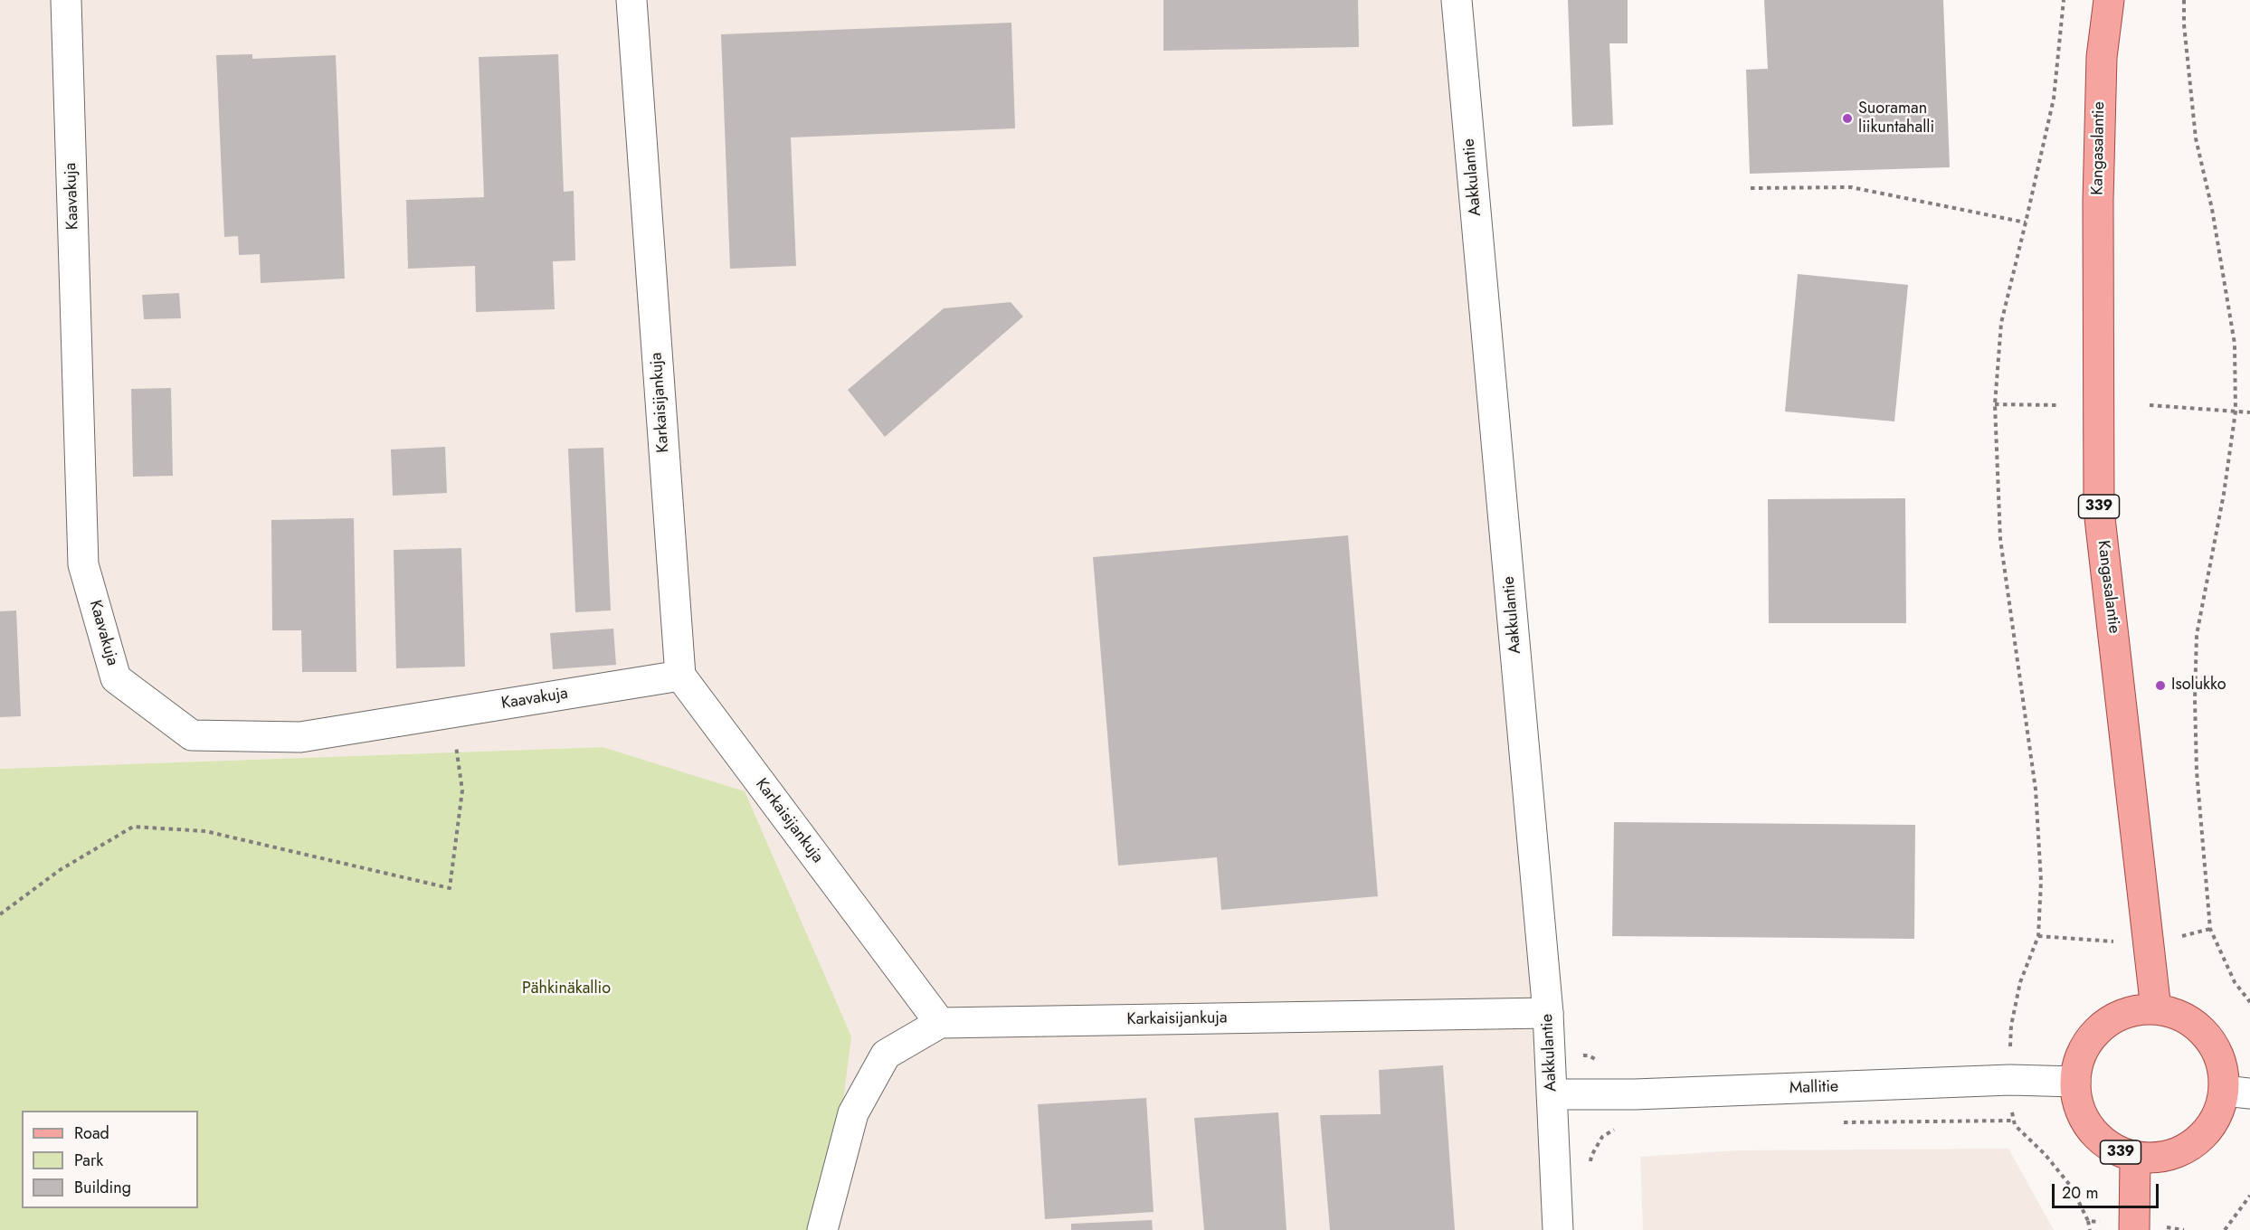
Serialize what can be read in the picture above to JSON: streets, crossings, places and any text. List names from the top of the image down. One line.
{"streets":{"main road":["Kangasalantie","339"],"street":["Aakkulantie","Kaavakuja","Karkaisijankuja","Mallitie"]},"crossings":[["Kangasalantie","339"],["Kangasalantie","Mallitie"],["Aakkulantie","Karkaisijankuja"],["Aakkulantie","Mallitie"],["Kaavakuja","Karkaisijankuja"],["339","Mallitie"]],"parks":["Pähkinäkallio"],"places":["Suoraman liikuntahalli","Isolukko"],"legend":["Road","Park","Building"],"scale_bar":"20 m"}
